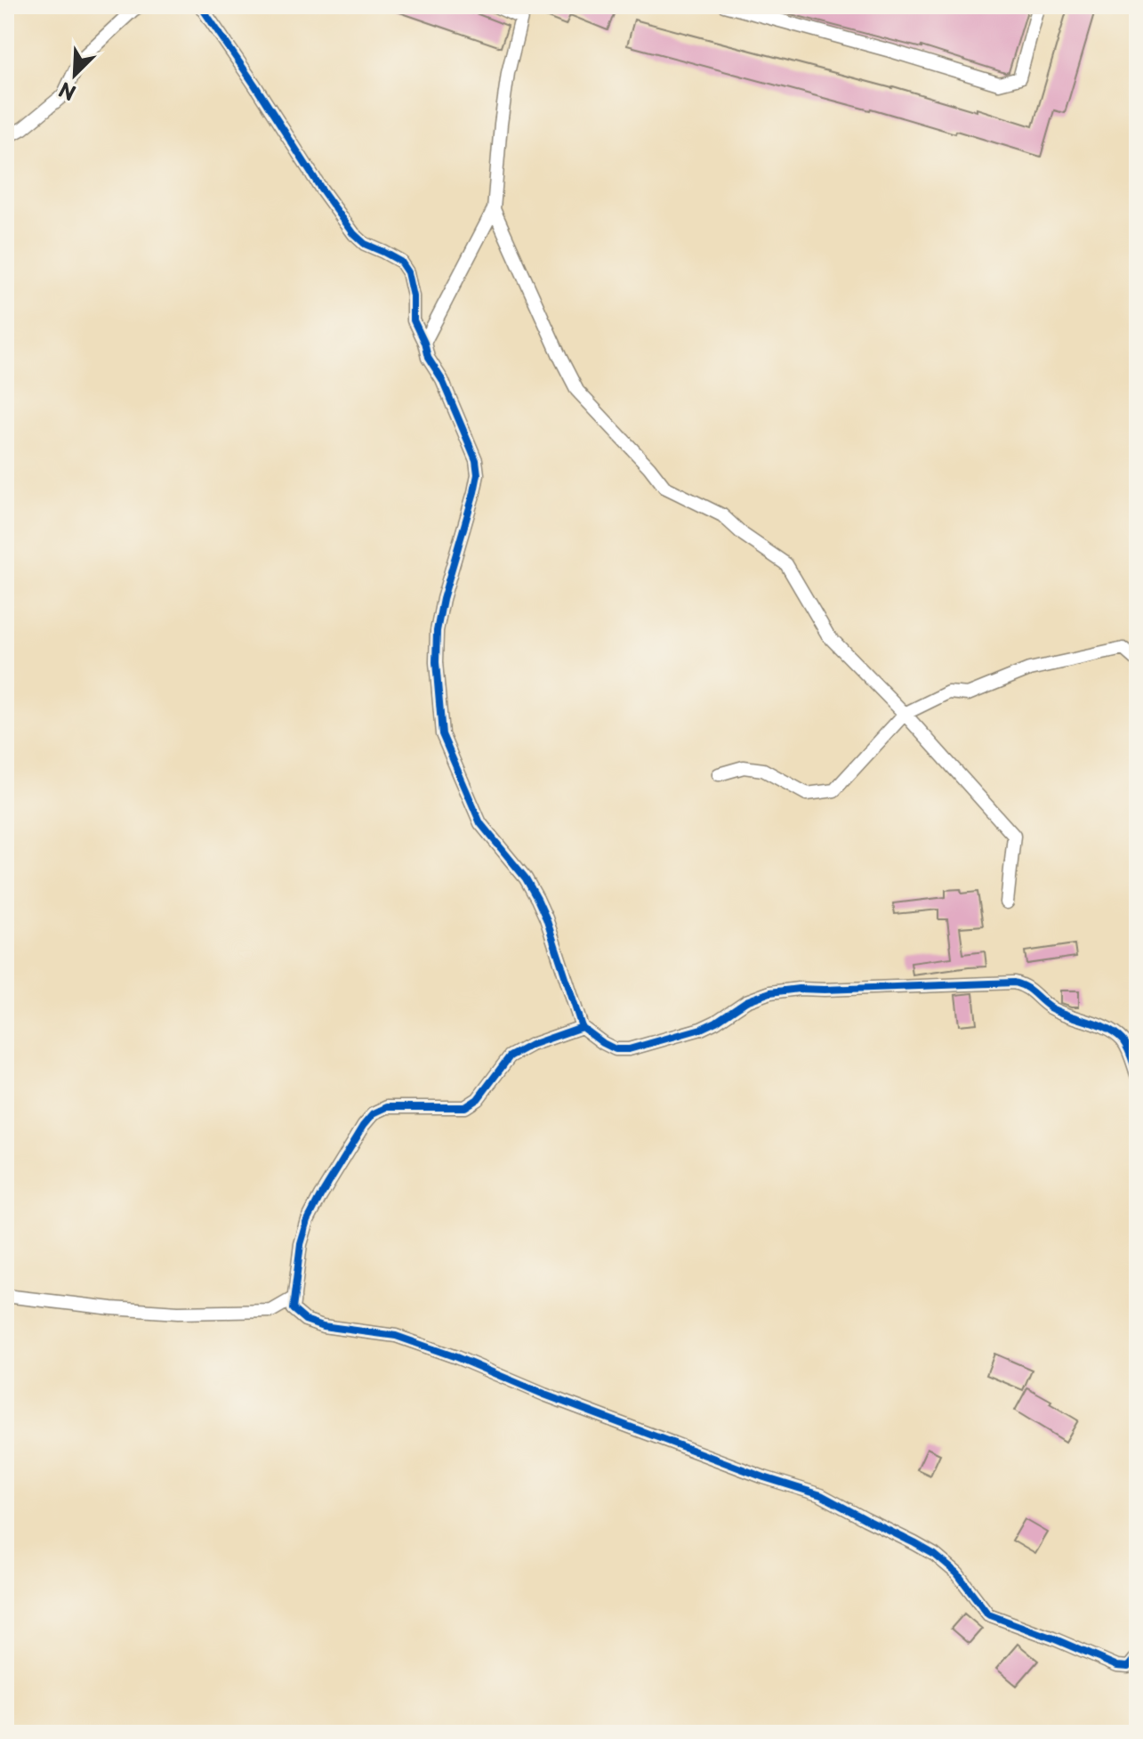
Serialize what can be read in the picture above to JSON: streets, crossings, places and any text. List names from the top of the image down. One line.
{"north":"bottom left"}
